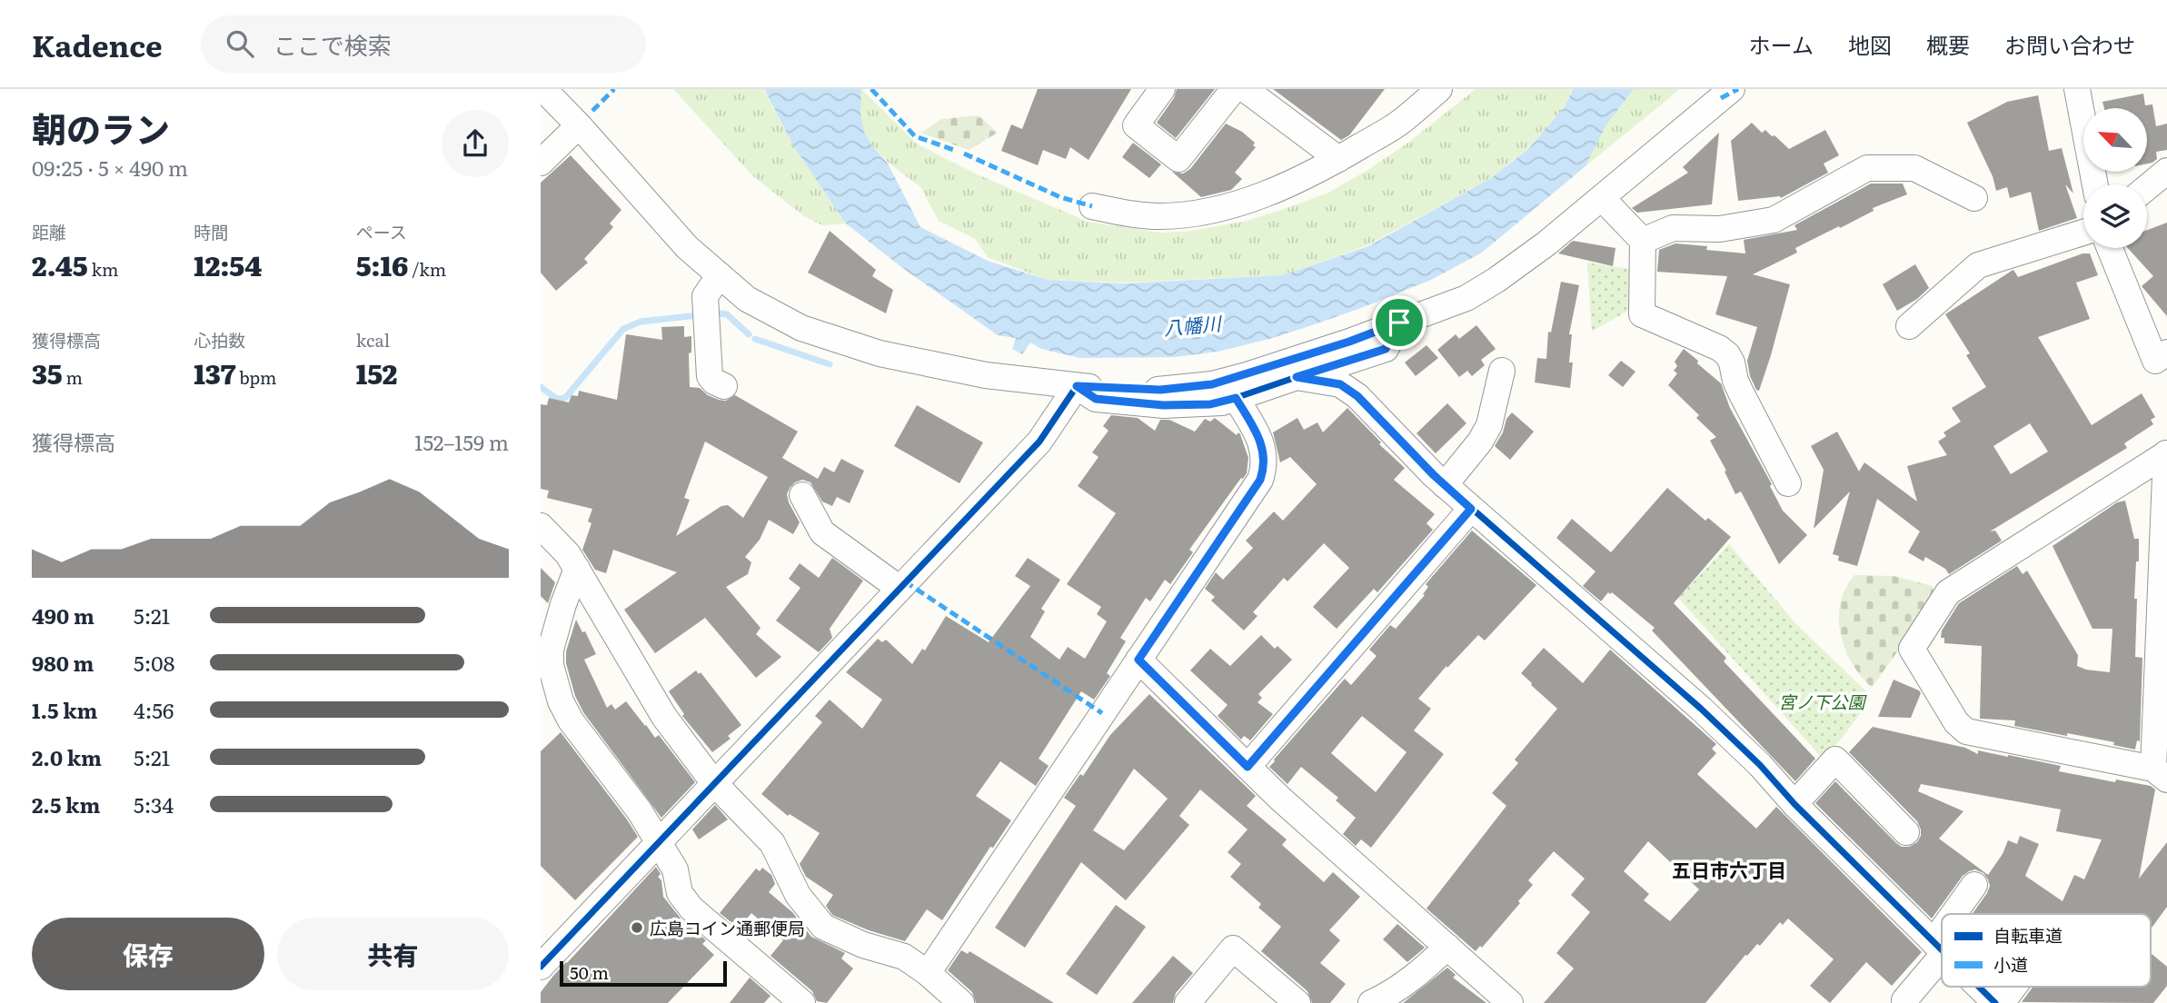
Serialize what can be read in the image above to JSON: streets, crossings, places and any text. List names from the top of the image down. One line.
{"districts":["五日市六丁目"],"water":["八幡川"],"parks":["宮ノ下公園"],"places":["広島コイン通郵便局"],"legend":["自転車道","小道"],"scale_bar":"50 m","north":"top left","page":{"header":"Kadence","search":"ここで検索","nav":["ホーム","地図","概要","お問い合わせ"],"heading":["朝のラン","09:25 · 5 × 490 m"],"stats":[["距離","2.45 km"],["時間","12:54"],["ペース","5:16 /km"],["獲得標高","35 m"],["心拍数","137 bpm"],["kcal","152"]],"chart":["獲得標高","152–159 m"],"list":[{"name":"490 m","note":"5:21"},{"name":"980 m","note":"5:08"},{"name":"1.5 km","note":"4:56"},{"name":"2.0 km","note":"5:21"},{"name":"2.5 km","note":"5:34"}],"buttons":["保存","共有"],"scale":"50 m"}}
